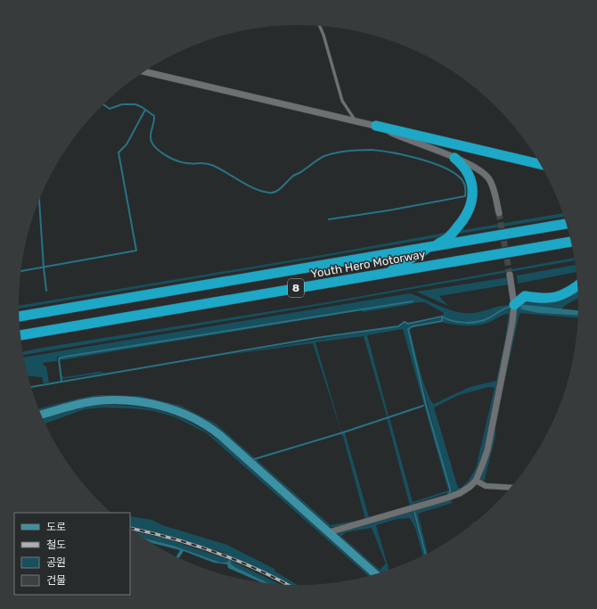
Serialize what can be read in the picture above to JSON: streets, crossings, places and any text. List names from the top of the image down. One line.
{"streets":{"highway":["Youth Hero Motorway","8"]},"legend":["도로","철도","공원","건물"]}
